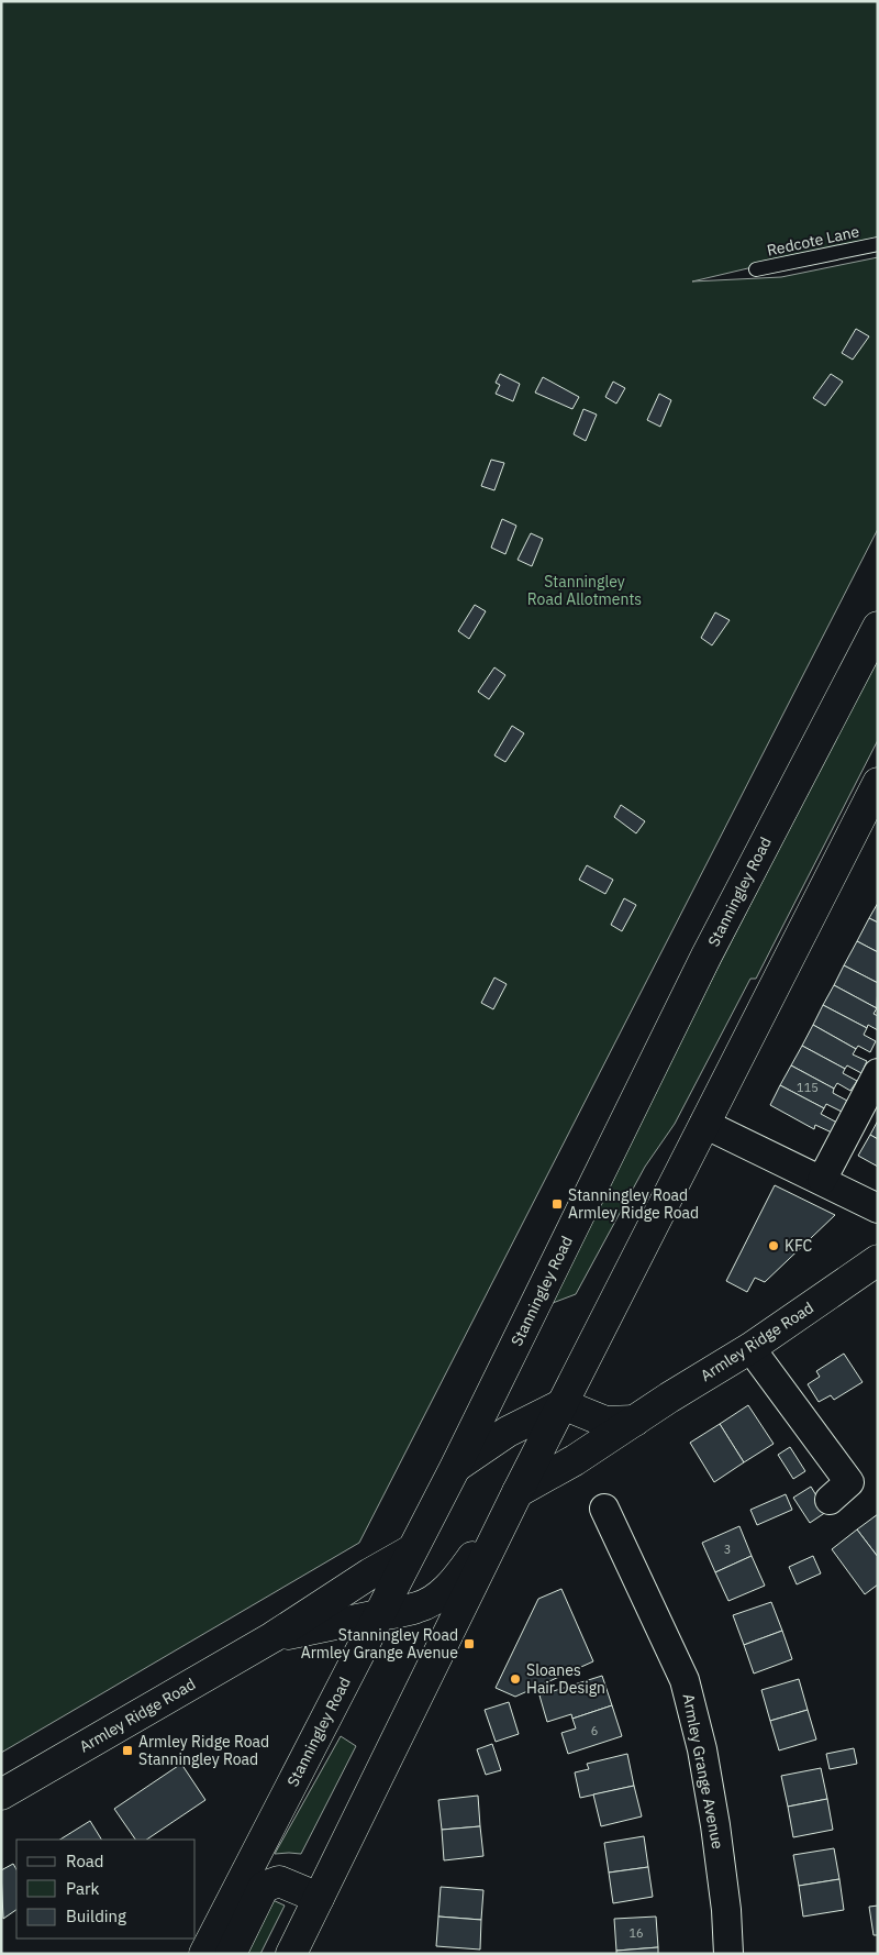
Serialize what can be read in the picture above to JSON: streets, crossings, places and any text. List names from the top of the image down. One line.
{"streets":{"main road":["Stanningley Road","Armley Ridge Road"],"street":["Armley Grange Avenue"],"lane":["Redcote Lane"]},"crossings":[["Stanningley Road","Armley Ridge Road"]],"parks":["Stanningley Road Allotments"],"places":{"transit":["Stanningley Road Armley Ridge Road","Stanningley Road Armley Grange Avenue","Armley Ridge Road Stanningley Road"],"other":["KFC","Sloanes Hair Design"]},"house_numbers":["115","3","6","16"],"legend":["Road","Park","Building"]}
